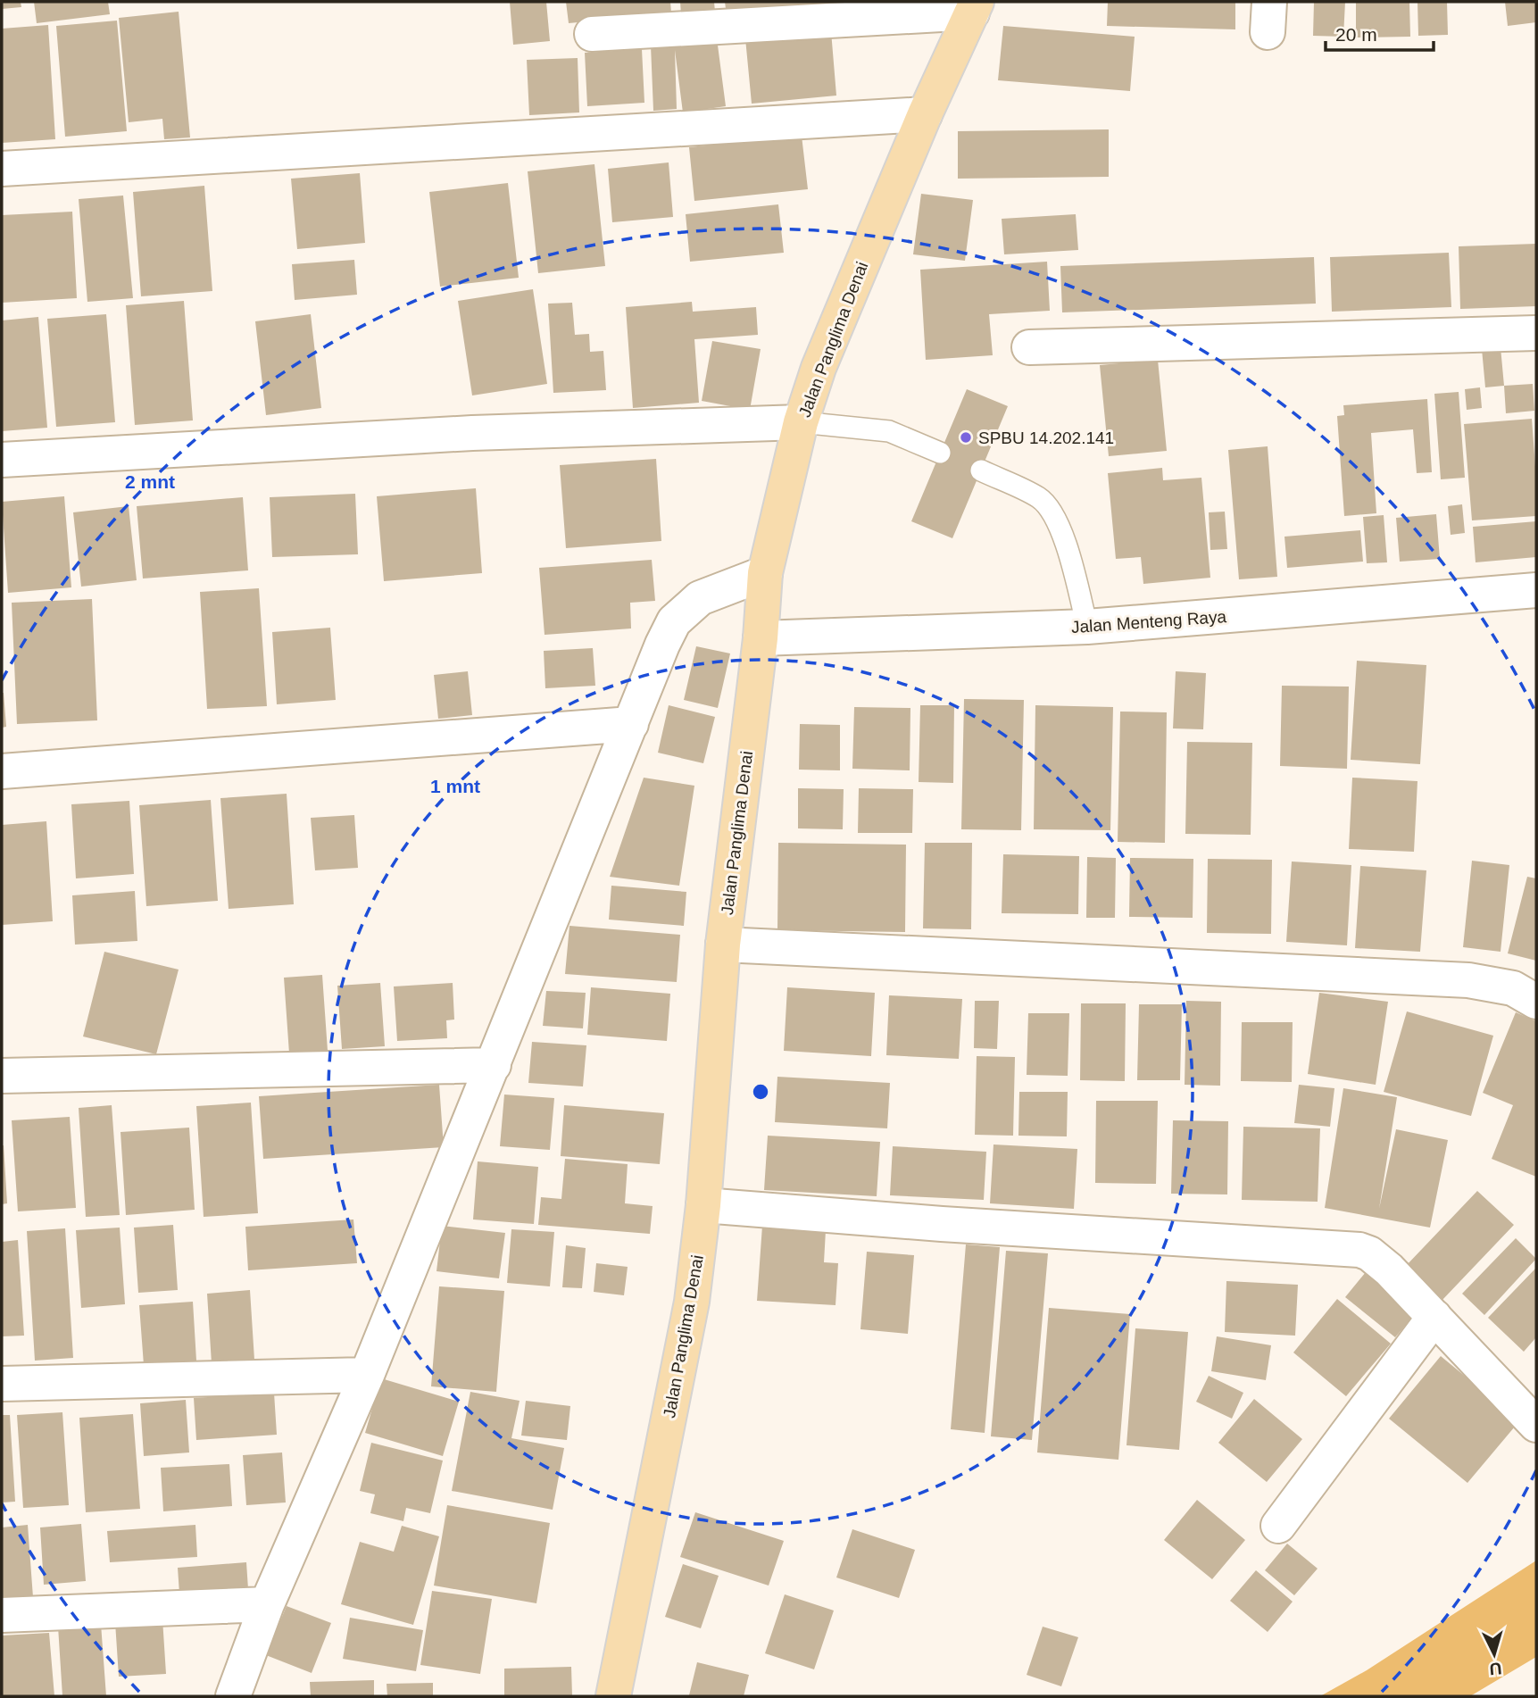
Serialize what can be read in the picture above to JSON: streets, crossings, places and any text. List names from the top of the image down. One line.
{"streets":{"main road":["Jalan Panglima Denai"],"street":["Jalan Menteng Raya"]},"crossings":[["Jalan Panglima Denai","Jalan Menteng Raya"]],"places":["SPBU 14.202.141"],"scale_bar":"20 m","north":"bottom","rings":["2 mnt","1 mnt"]}
